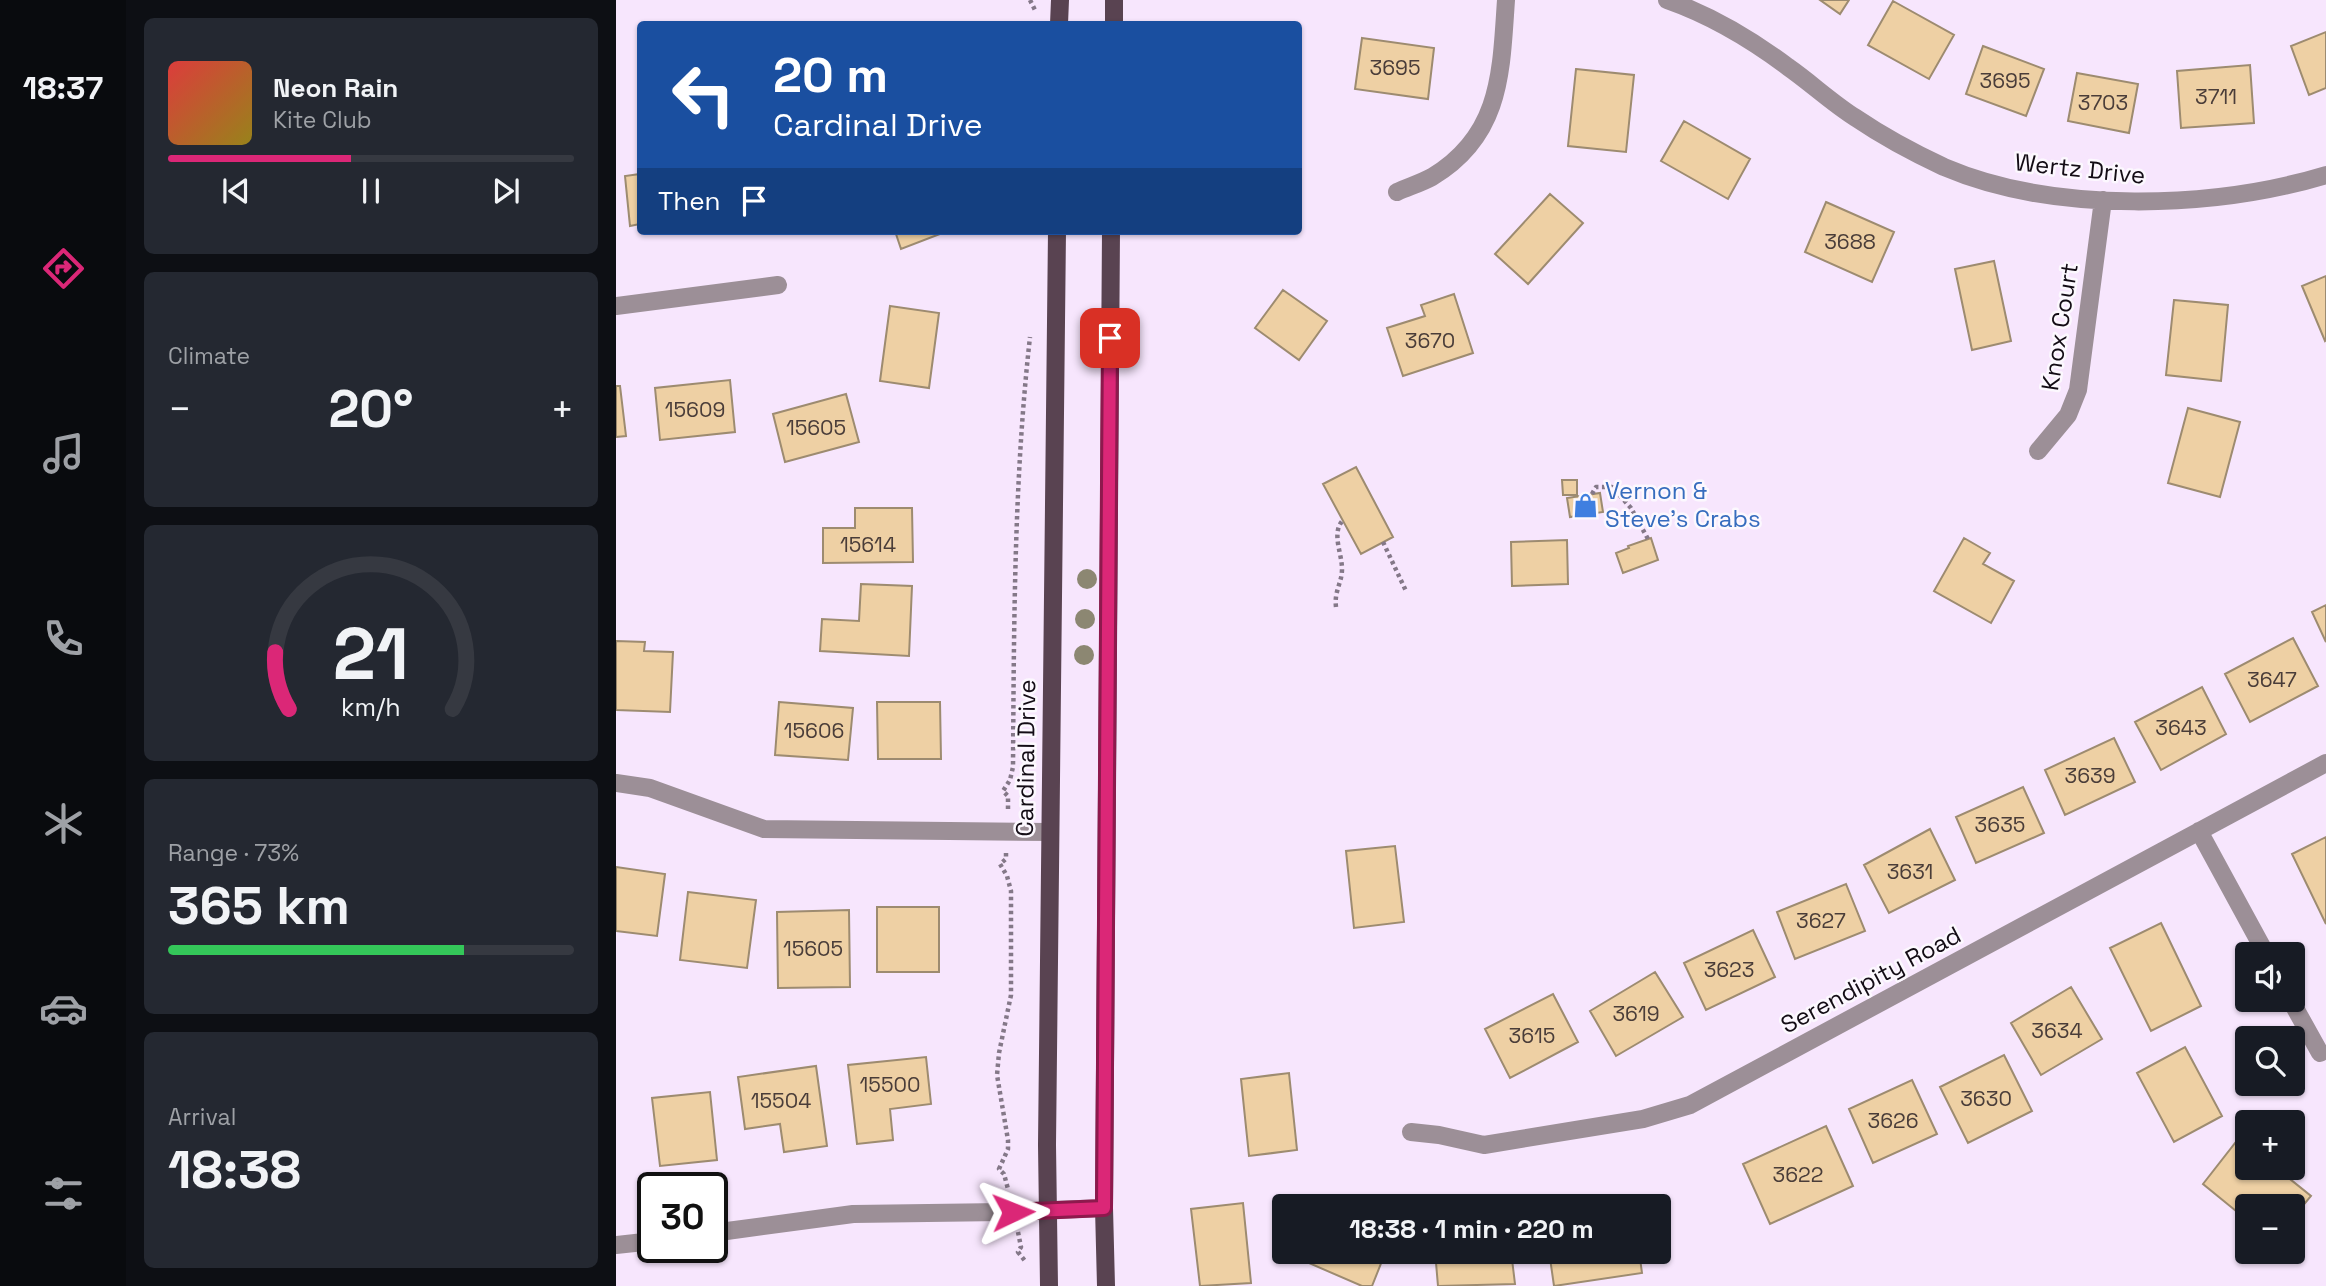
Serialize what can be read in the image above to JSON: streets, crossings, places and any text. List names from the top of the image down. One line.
{"streets":{"main road":["Cardinal Drive"],"street":["Wertz Drive","Knox Court","Serendipity Road"]},"crossings":[["Wertz Drive","Knox Court"]],"places":{"shop":["Vernon & Steve's Crabs"]},"house_numbers":["3695","3695","3711","3703","3688","3670","15609","15605","15614","3647","3643","15606","3639","3635","3631","3627","15605","3623","3619","3634","3615","15500","3630","15504","3626","3622"],"page":{"tabs":"18:37","turn":["20 m","Cardinal Drive"],"song":["Neon Rain","Kite Club"],"then":"Then","tile":["Climate",["Range · 73%","365 km"],["Arrival","18:38"]],"heat":["−","20°","+"],"map_buttons":["+","−"],"limit":"30","trip":"18:38 · 1 min · 220 m","gauge":["21","km/h"]}}
